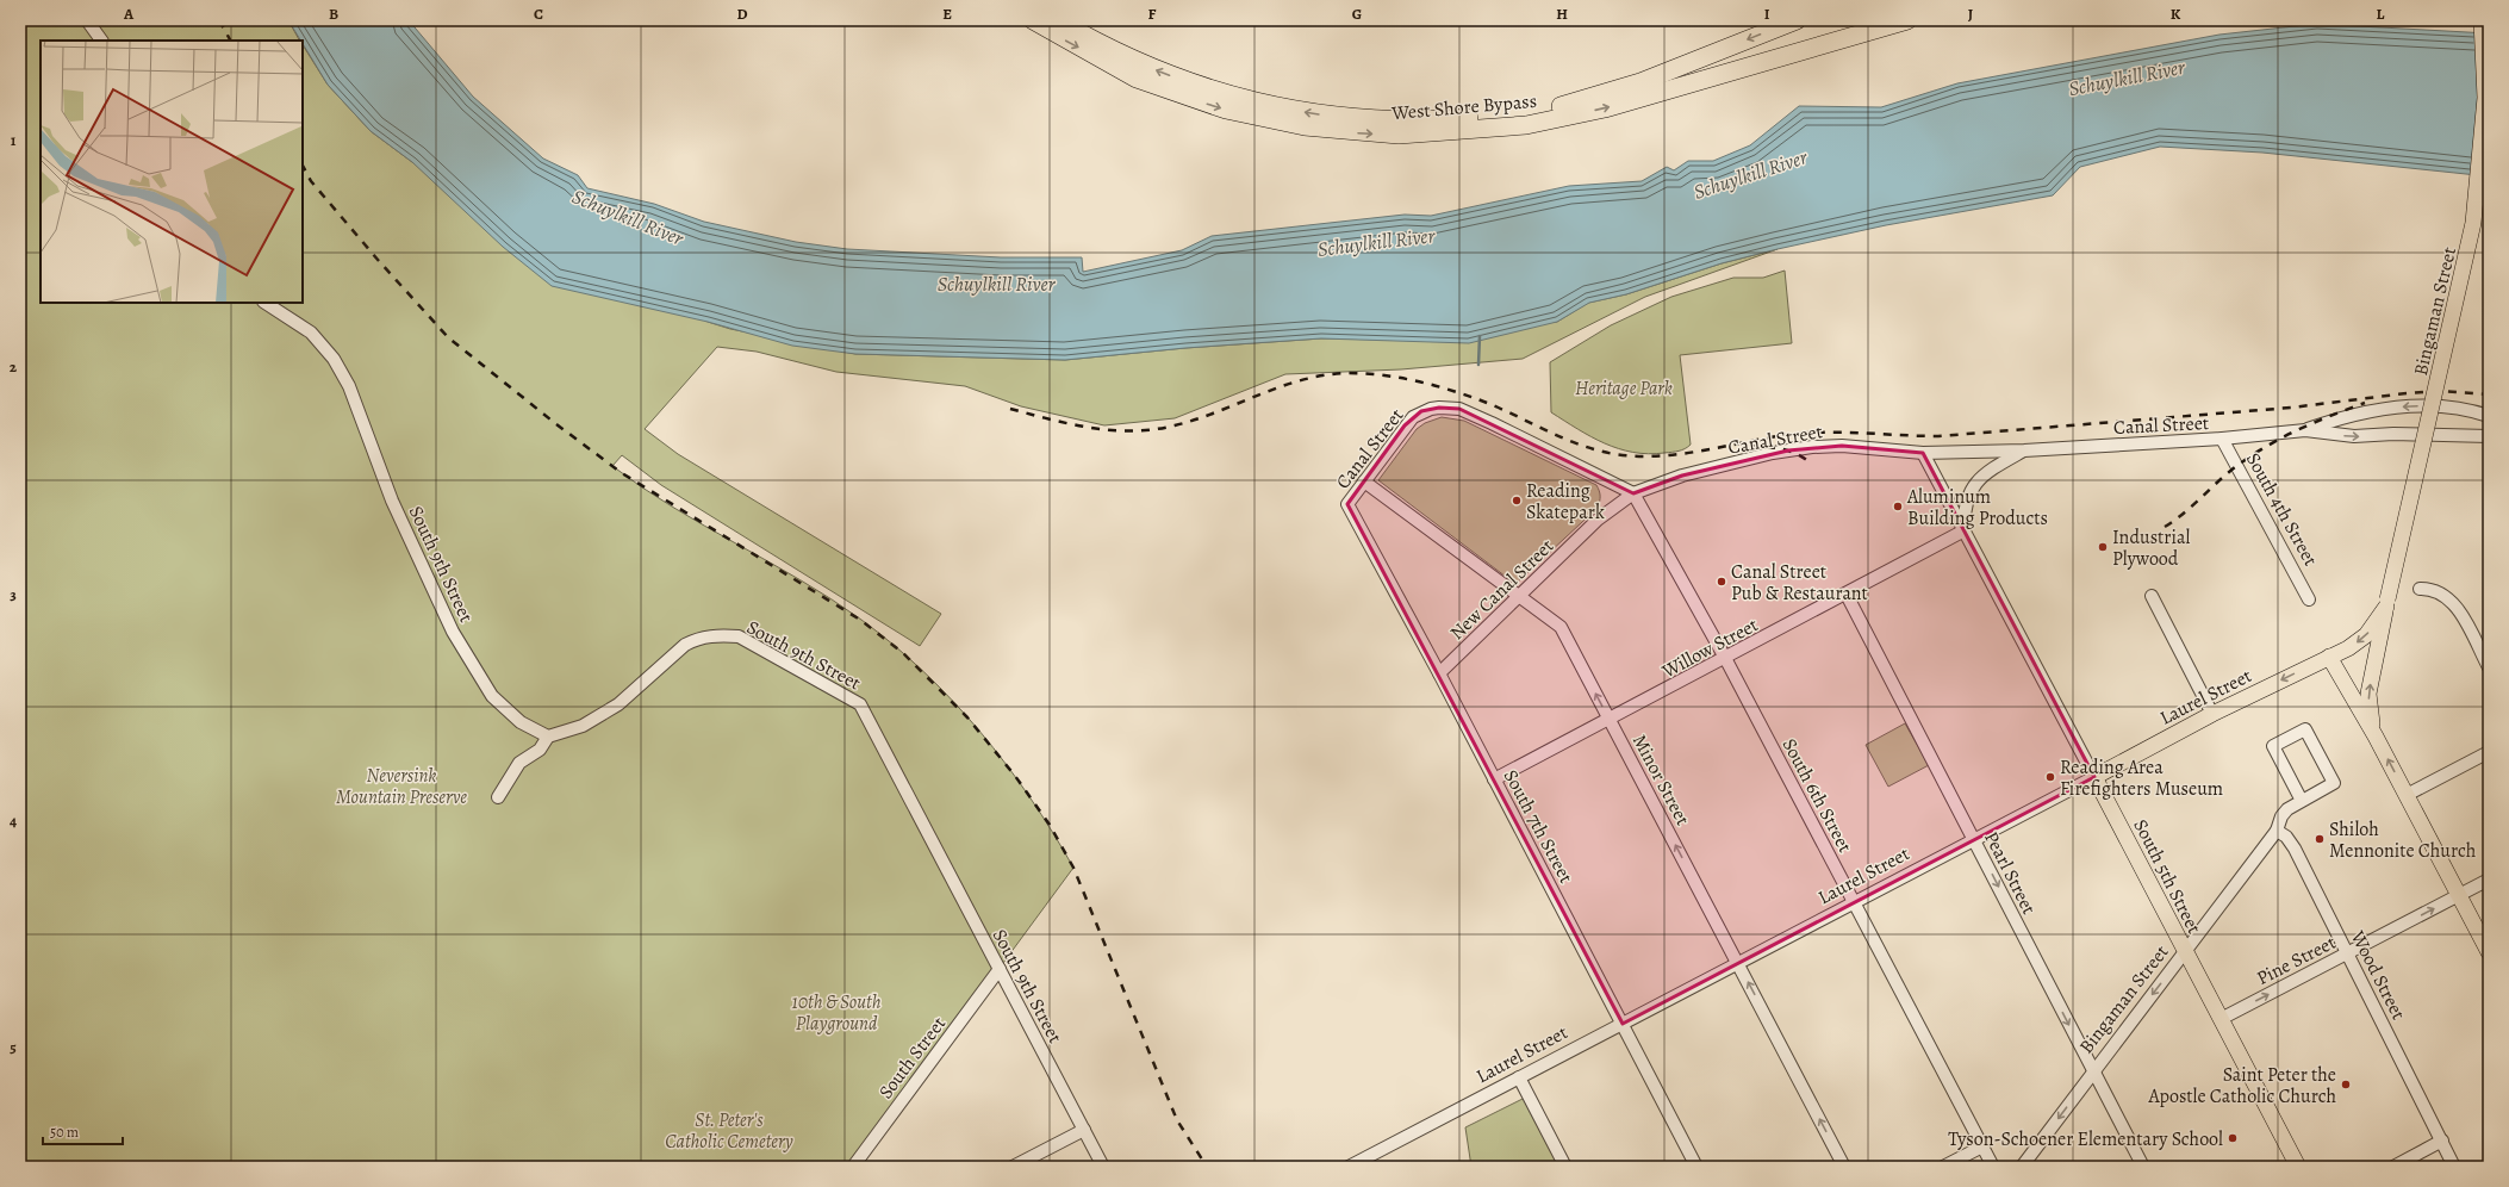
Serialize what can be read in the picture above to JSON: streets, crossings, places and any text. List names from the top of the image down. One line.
{"streets":{"highway":["West Shore Bypass"],"main road":["Bingaman Street","Laurel Street","South 5th Street"],"street":["Canal Street","South 4th Street","South 9th Street","New Canal Street","Willow Street","Minor Street","South 6th Street","South 7th Street","Pearl Street","Pine Street","Wood Street","South Street"]},"crossings":[["Bingaman Street","Laurel Street"],["Bingaman Street","Pearl Street"],["Bingaman Street","South 5th Street"],["Bingaman Street","Wood Street"],["Canal Street","South 4th Street"],["Canal Street","New Canal Street"],["Canal Street","Minor Street"],["Canal Street","South 6th Street"],["Canal Street","South 7th Street"],["Canal Street","South 5th Street"],["South 9th Street","South Street"],["New Canal Street","Minor Street"],["New Canal Street","South 6th Street"],["New Canal Street","South 7th Street"],["Willow Street","Minor Street"],["Willow Street","South 6th Street"],["Willow Street","South 7th Street"],["Willow Street","Pearl Street"],["Willow Street","South 5th Street"],["Laurel Street","Minor Street"],["Laurel Street","South 6th Street"],["Laurel Street","South 7th Street"],["Laurel Street","Pearl Street"],["Laurel Street","South 5th Street"],["South 5th Street","Pine Street"],["Pine Street","Wood Street"]],"one_way":["Minor Street","Pearl Street","Pine Street"],"water":["Schuylkill River"],"parks":["Heritage Park","Neversink Mountain Preserve","10th & South Playground","St. Peter's Catholic Cemetery"],"places":["Reading Skatepark","Aluminum Building Products","Industrial Plywood","Canal Street Pub & Restaurant","Reading Area Firefighters Museum","Shiloh Mennonite Church","Saint Peter the Apostle Catholic Church","Tyson-Schoener Elementary School"],"scale_bar":"50 m","grid":{"columns":["A","B","C","D","E","F","G","H","I","J","K","L"],"rows":["1","2","3","4","5"]}}
